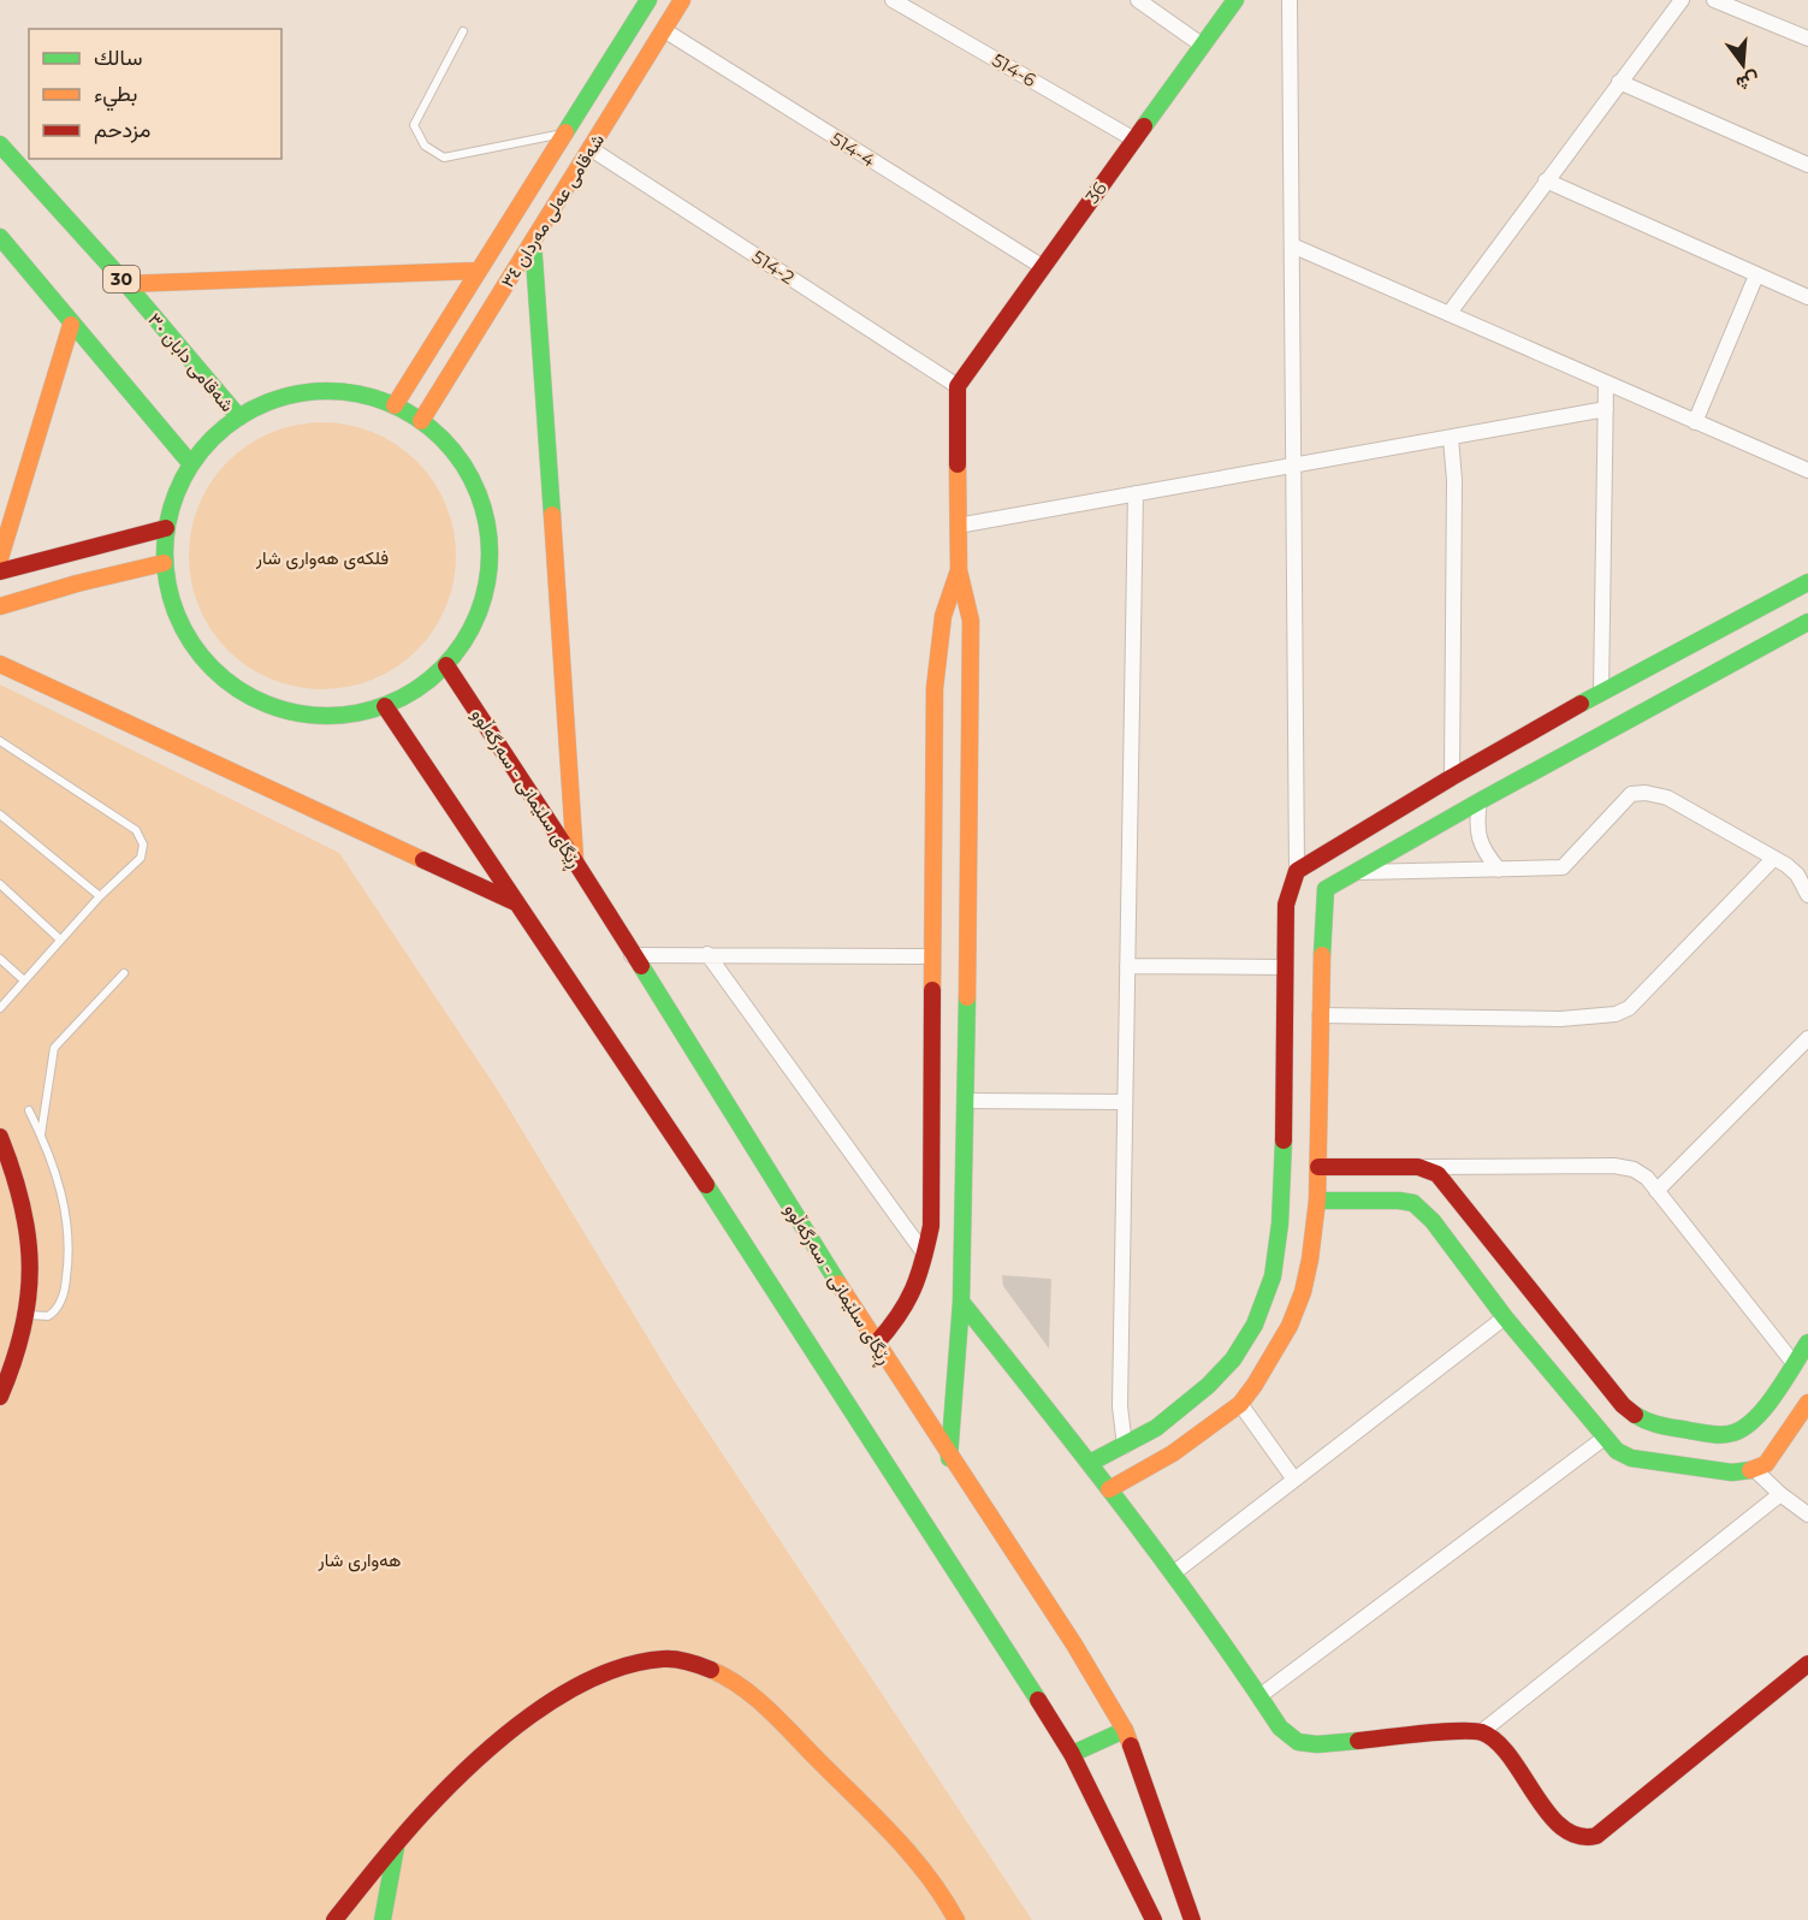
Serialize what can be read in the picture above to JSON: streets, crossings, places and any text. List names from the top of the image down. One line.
{"streets":{"street":["514-6","514-4","36","شەقامی عەلی مەردان ٣٤","514-2","30","شەقامی دابان ٣٠","ڕێگای سلێمانی - سەرگەڵوو"]},"crossings":[["514-6","36"],["514-4","36"],["514-4","شەقامی عەلی مەردان ٣٤"],["36","514-2"],["شەقامی عەلی مەردان ٣٤","514-2"]],"parks":["فلکەی هەواری شار","هەواری شار"],"legend":["سالك","بطيء","مزدحم"],"north":"bottom"}
